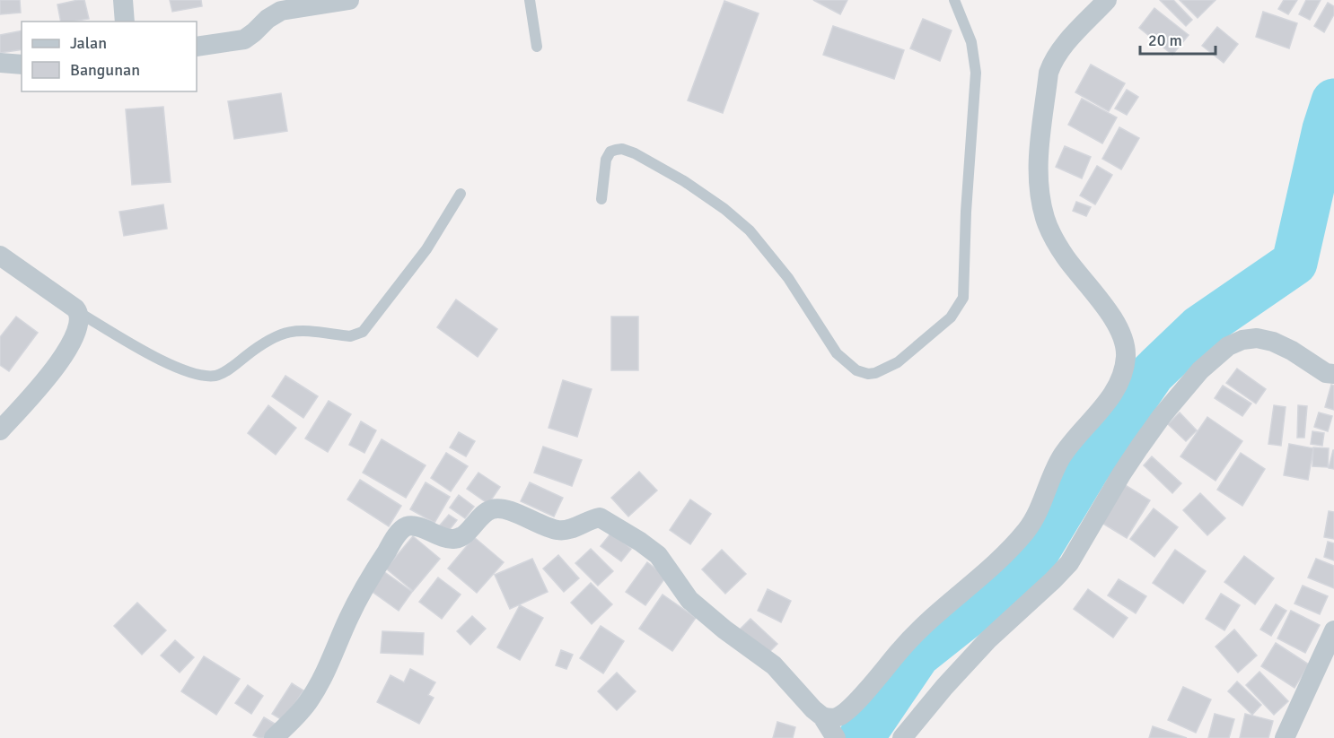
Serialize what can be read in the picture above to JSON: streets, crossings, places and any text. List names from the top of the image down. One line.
{"legend":["Jalan","Bangunan"],"scale_bar":"20 m"}
